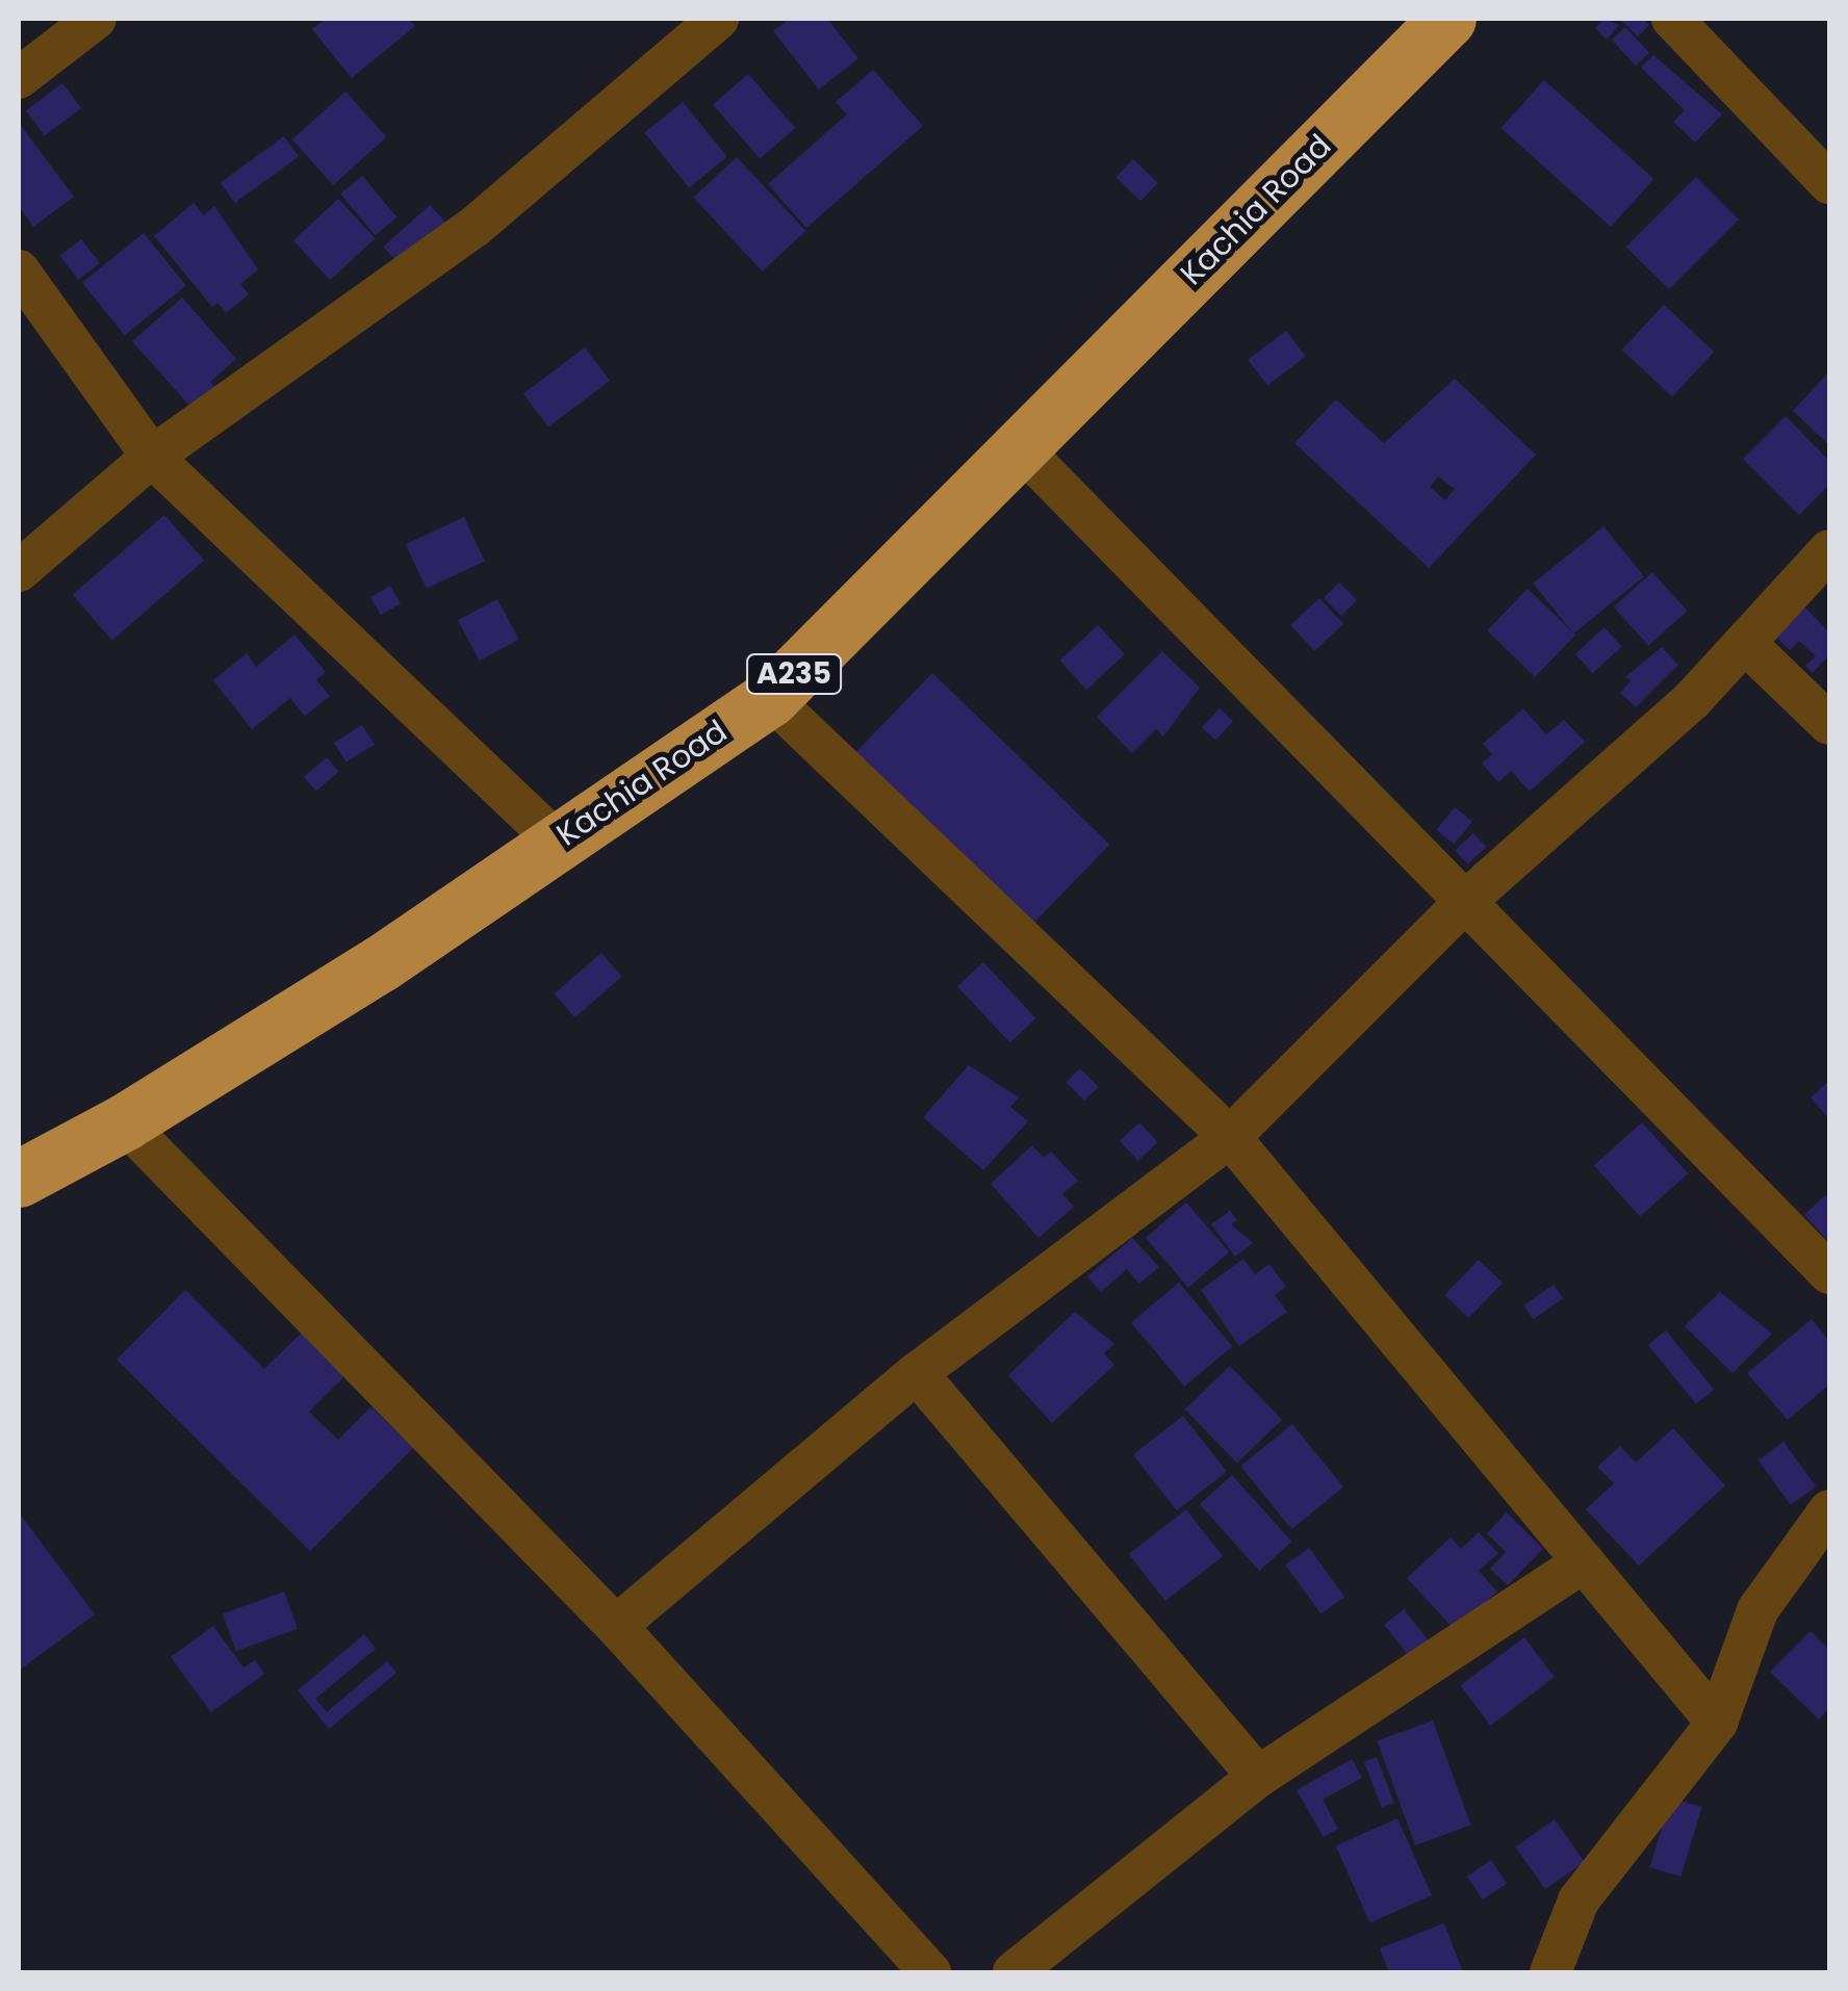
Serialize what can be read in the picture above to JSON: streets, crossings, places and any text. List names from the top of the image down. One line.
{"streets":{"highway":["Kachia Road","A235"]}}
